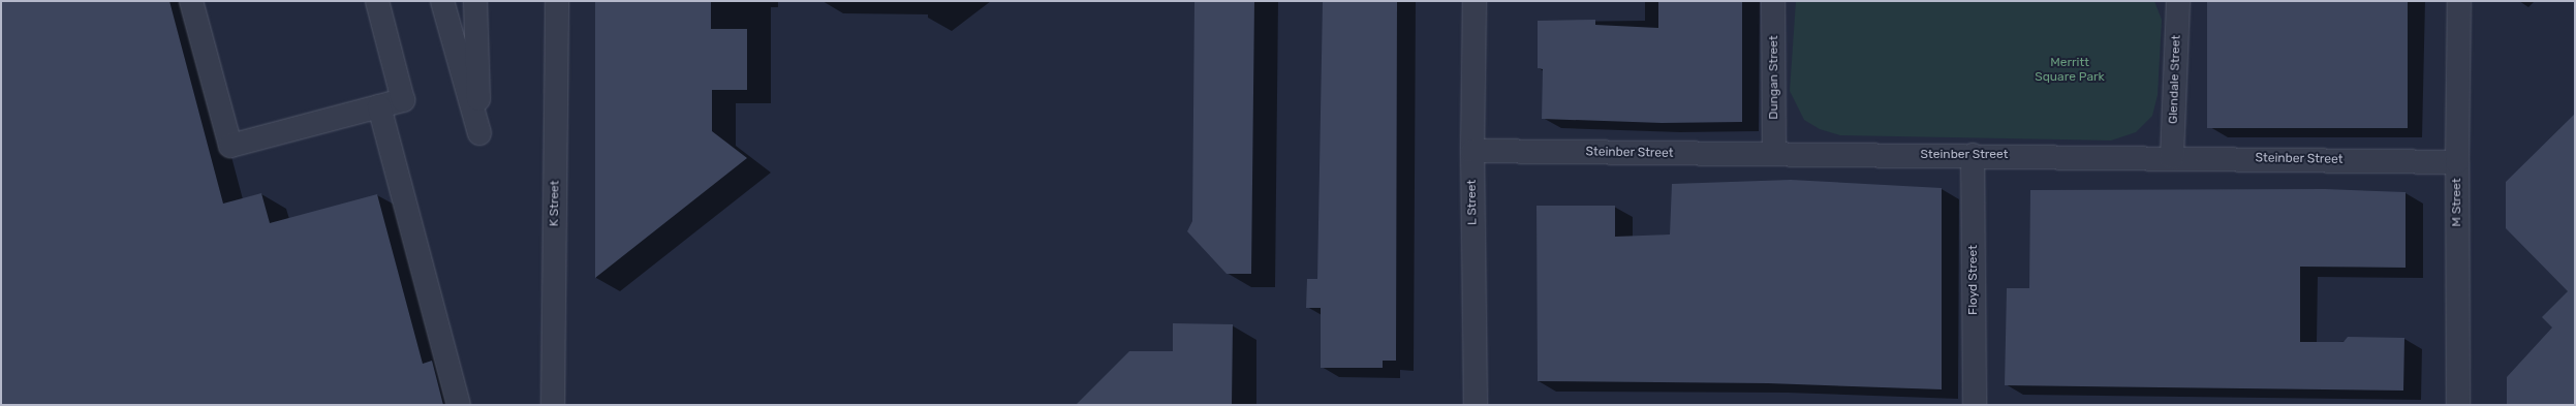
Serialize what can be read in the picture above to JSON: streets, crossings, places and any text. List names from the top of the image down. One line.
{"streets":{"street":["Dungan Street","Glendale Street","Steinber Street","L Street","M Street","K Street","Floyd Street"]},"crossings":[["Dungan Street","Steinber Street"],["Glendale Street","Steinber Street"],["Steinber Street","L Street"],["Steinber Street","M Street"],["Steinber Street","Floyd Street"]],"parks":["Merritt Square Park"]}
